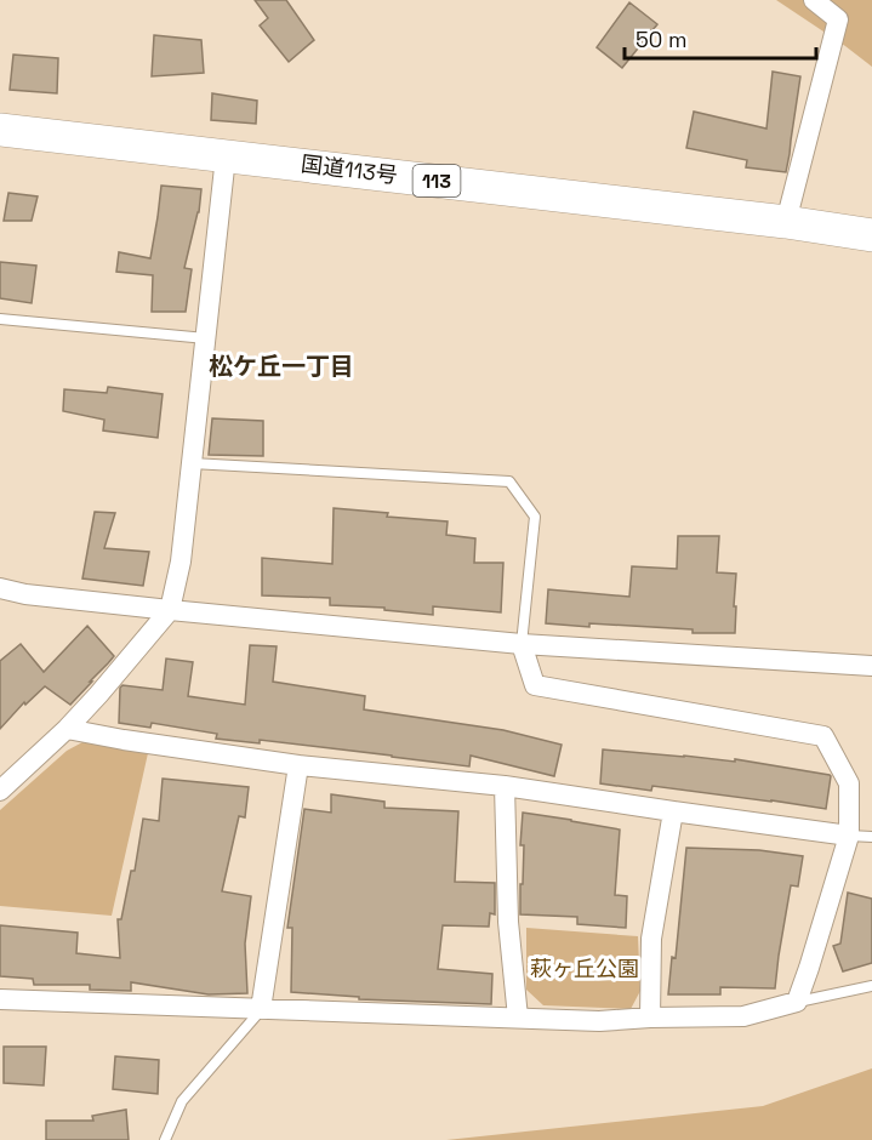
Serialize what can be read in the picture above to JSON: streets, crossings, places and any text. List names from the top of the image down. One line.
{"streets":{"highway":["国道113号","113"]},"districts":["松ケ丘一丁目"],"parks":["萩ヶ丘公園"],"scale_bar":"50 m"}
